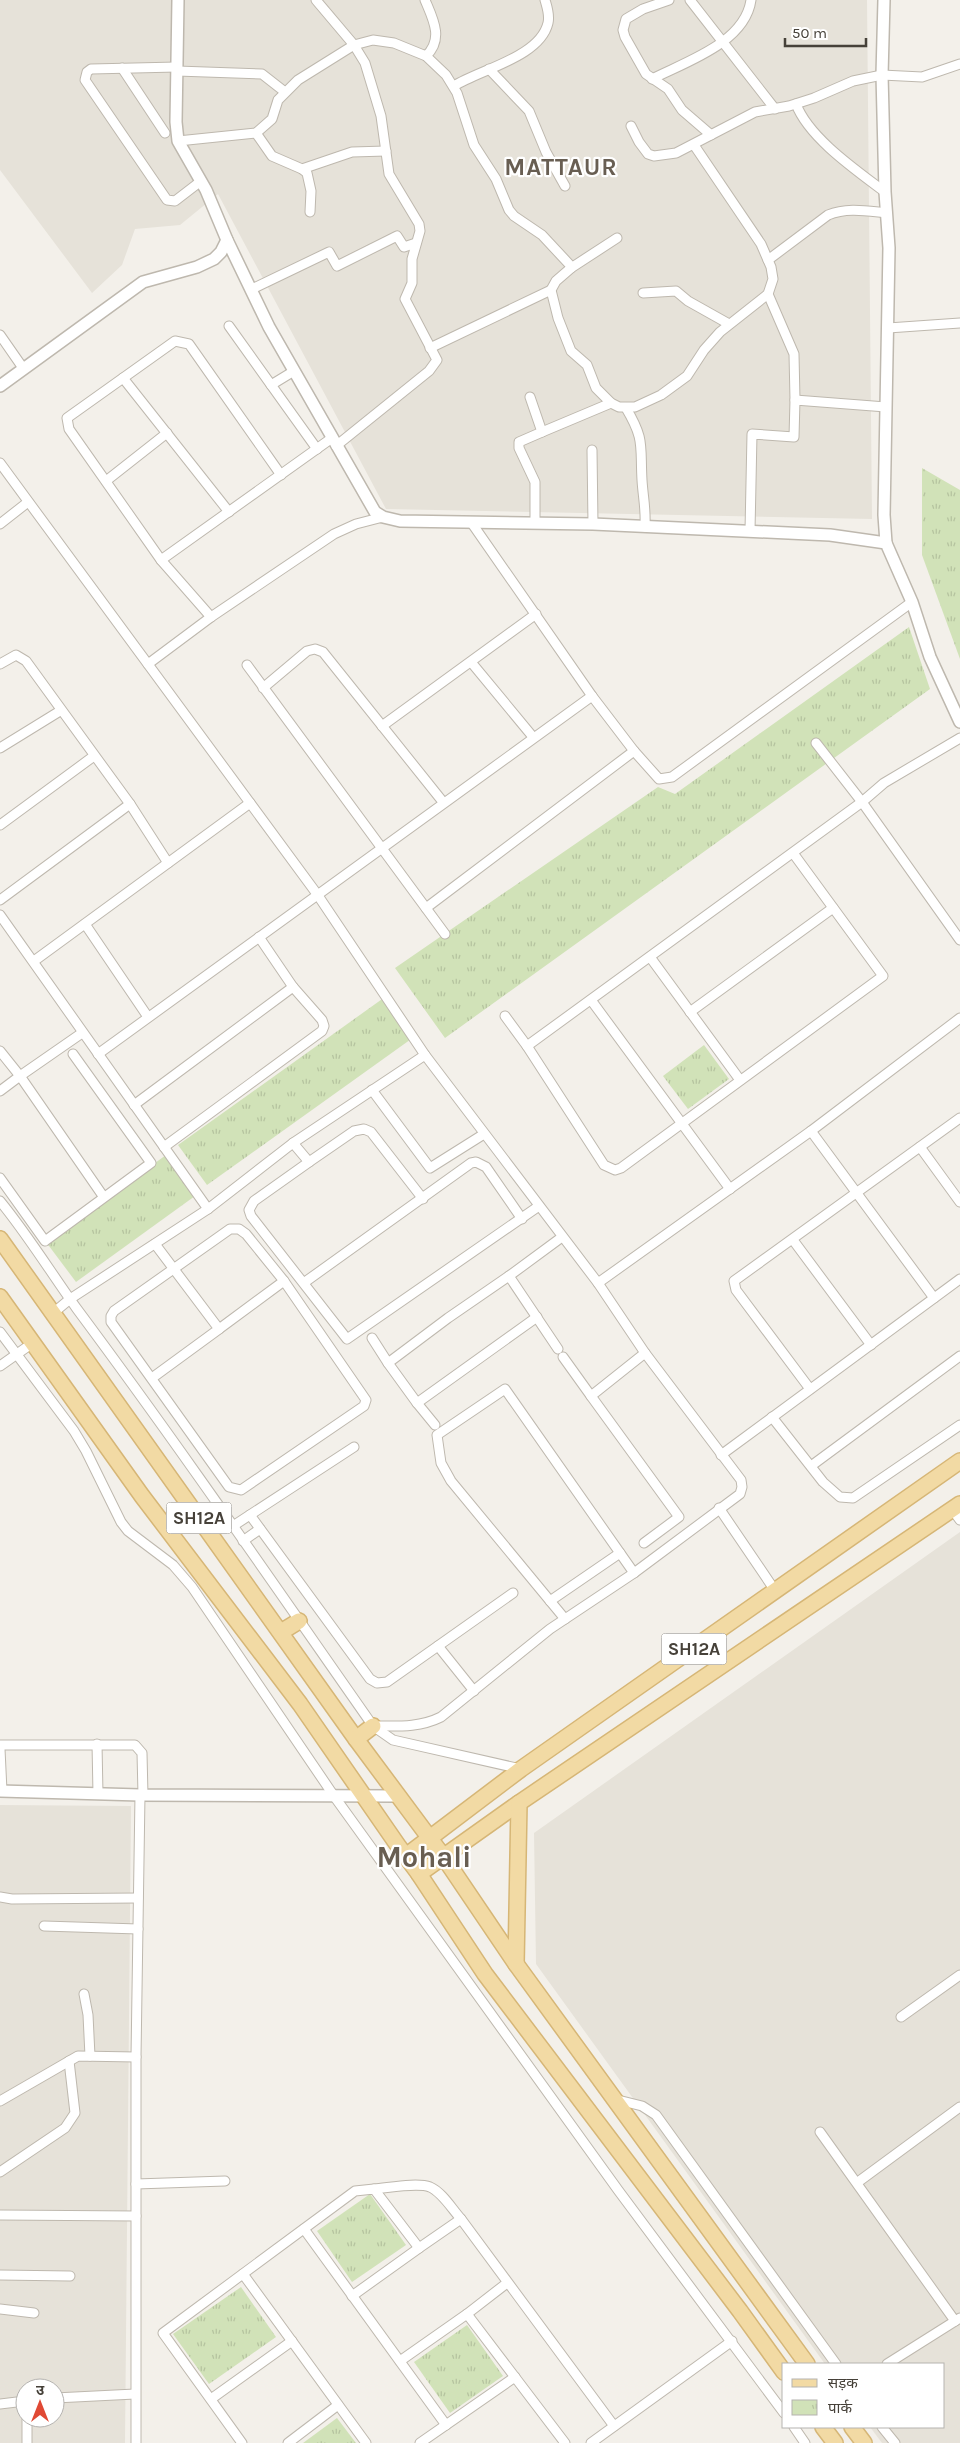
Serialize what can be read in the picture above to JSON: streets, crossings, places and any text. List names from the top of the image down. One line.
{"streets":{"main road":["SH12A"]},"districts":["MATTAUR","Mohali"],"legend":["सड़क","पार्क"],"scale_bar":"50 m","north":"top"}
